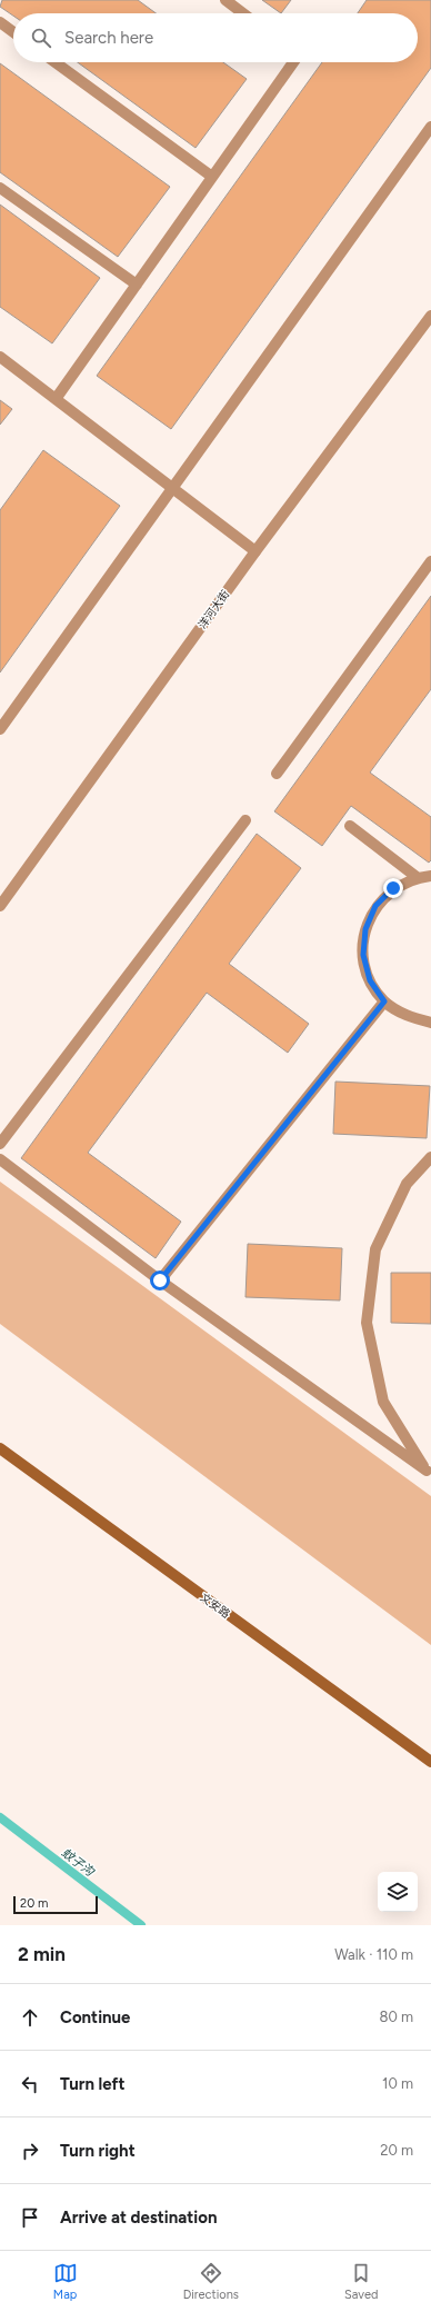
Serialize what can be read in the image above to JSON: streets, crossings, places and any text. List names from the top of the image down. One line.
{"streets":{"main road":["文安路"],"street":["洋河大街"]},"water":["蚊子沟"],"scale_bar":"20 m","page":{"search":"Search here","scale":"20 m","heading":["2 min","Walk · 110 m"],"list":[["Continue","80 m"],["Turn left","10 m"],["Turn right","20 m"],"Arrive at destination"],"nav":["Map","Directions","Saved"]}}
